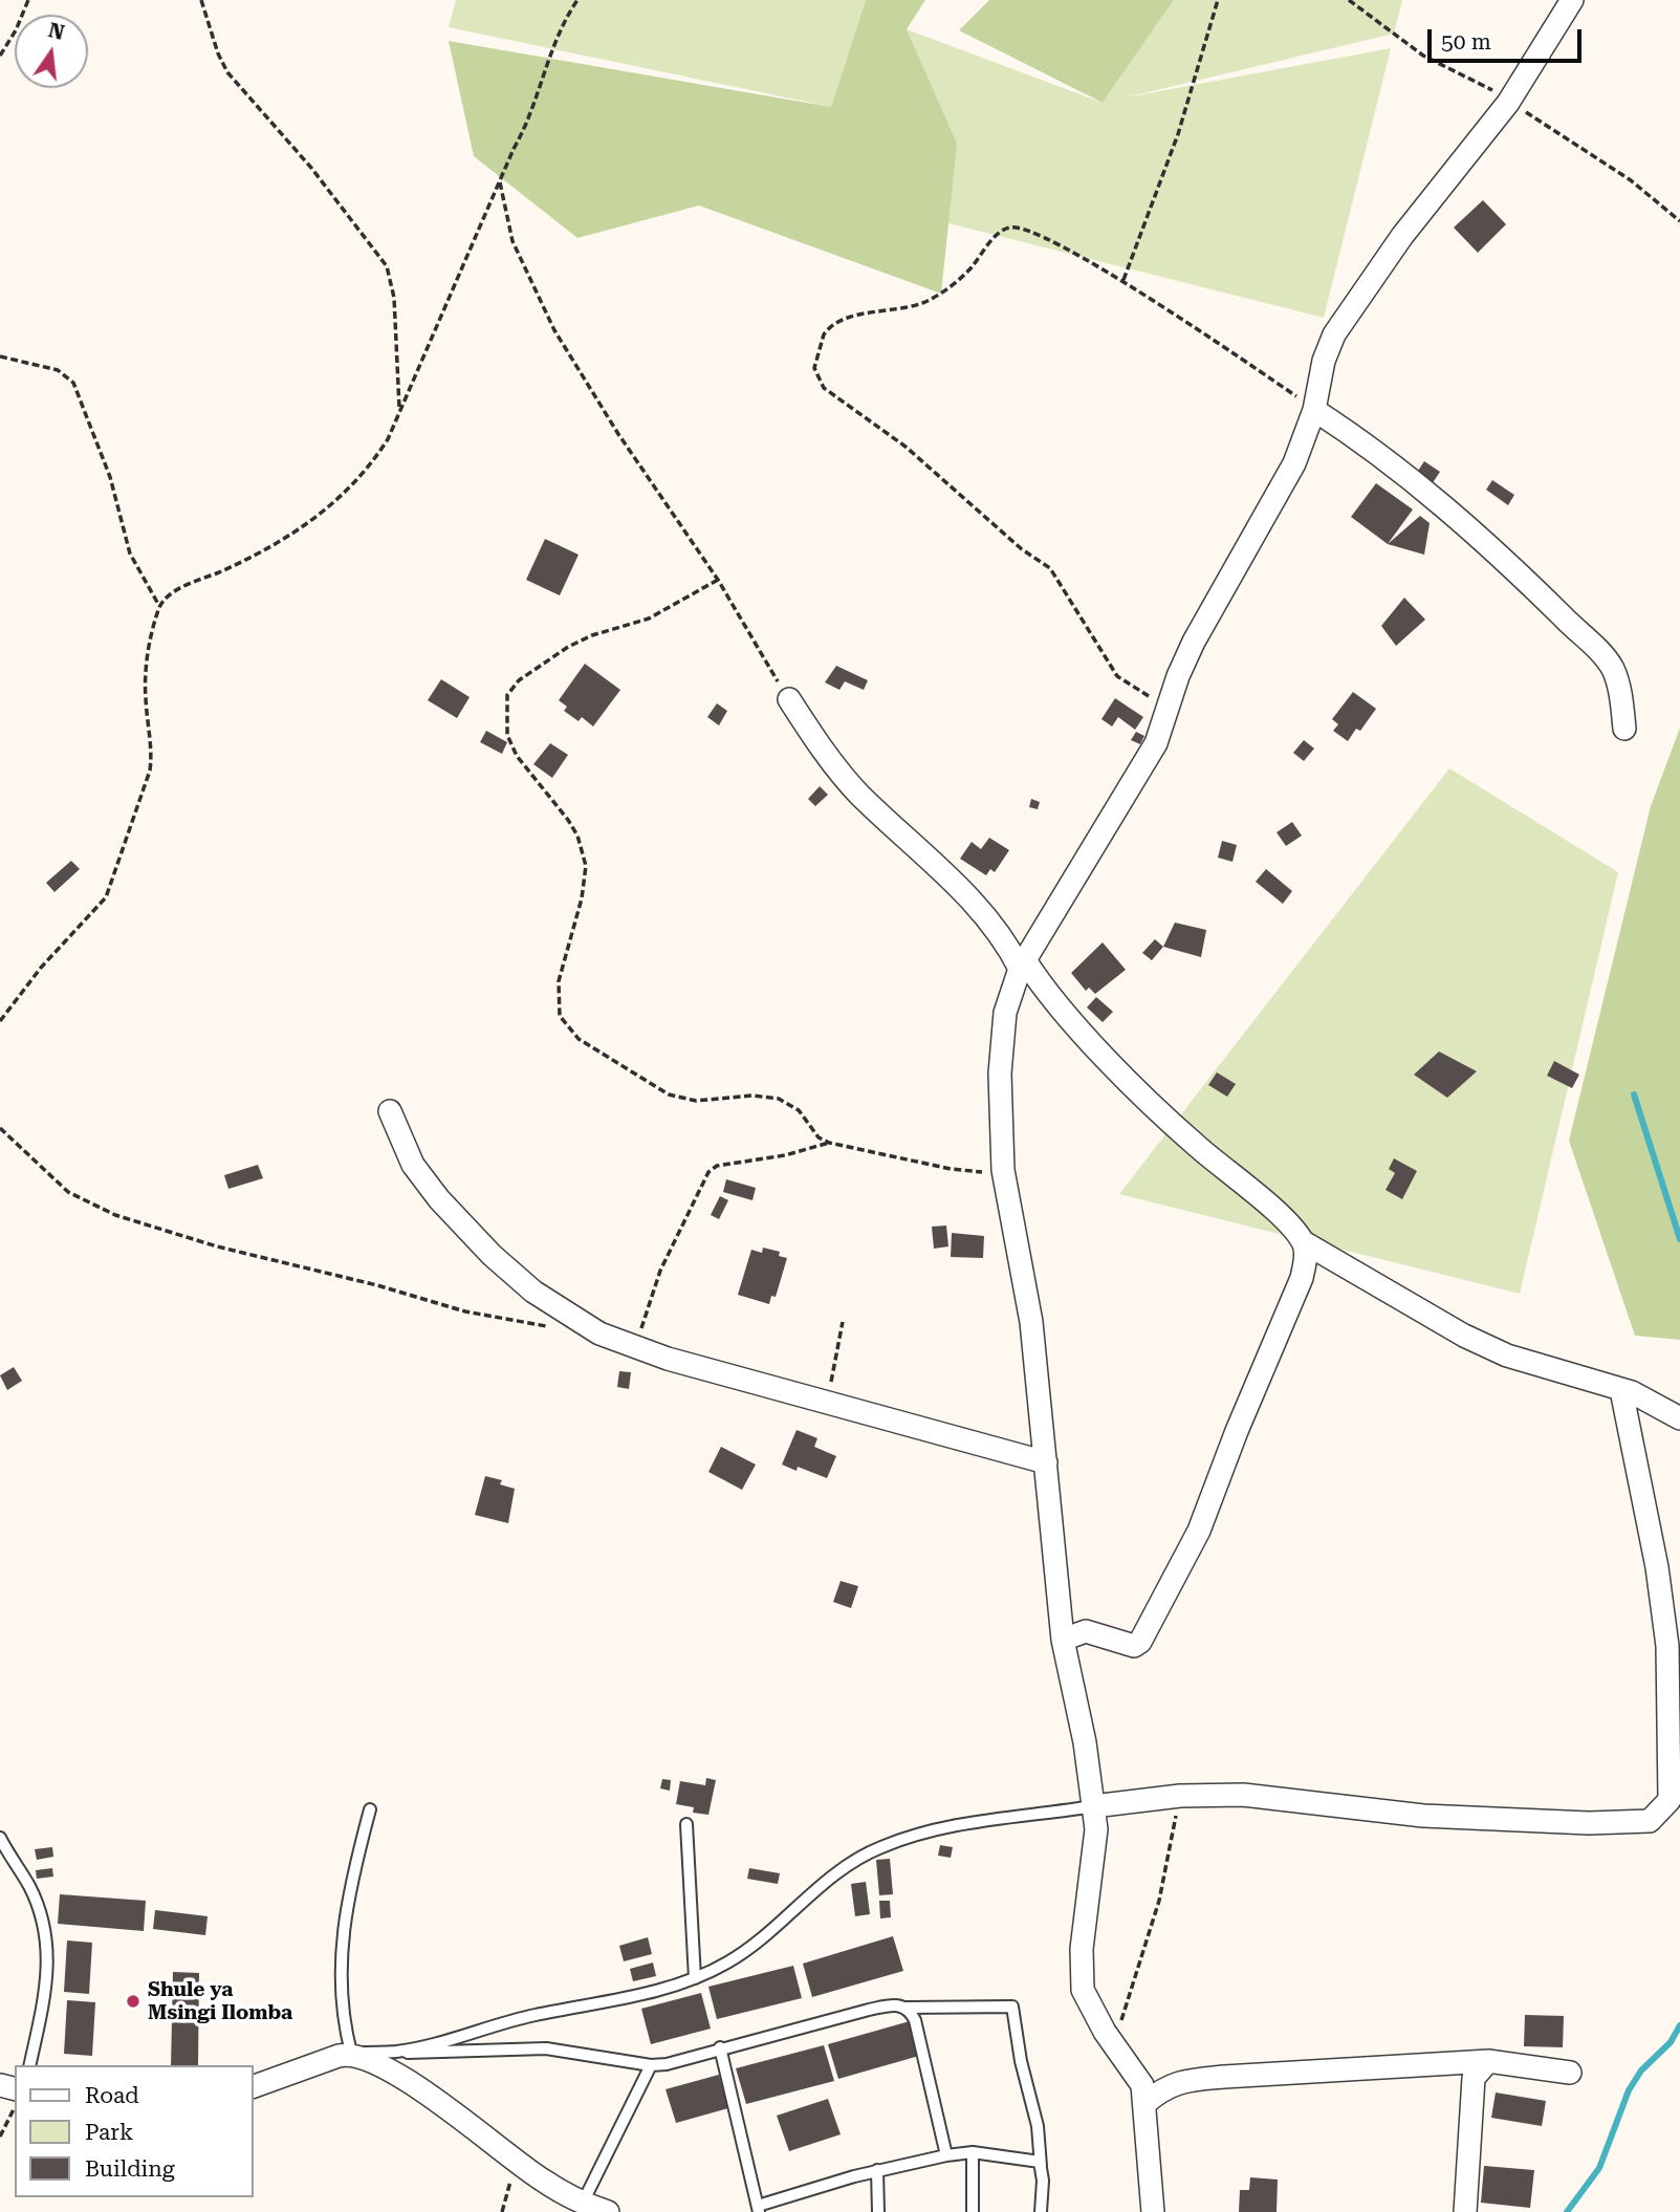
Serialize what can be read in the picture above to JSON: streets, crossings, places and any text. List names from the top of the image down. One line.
{"places":["Shule ya Msingi Ilomba"],"legend":["Road","Park","Building"],"scale_bar":"50 m","north":"top"}
